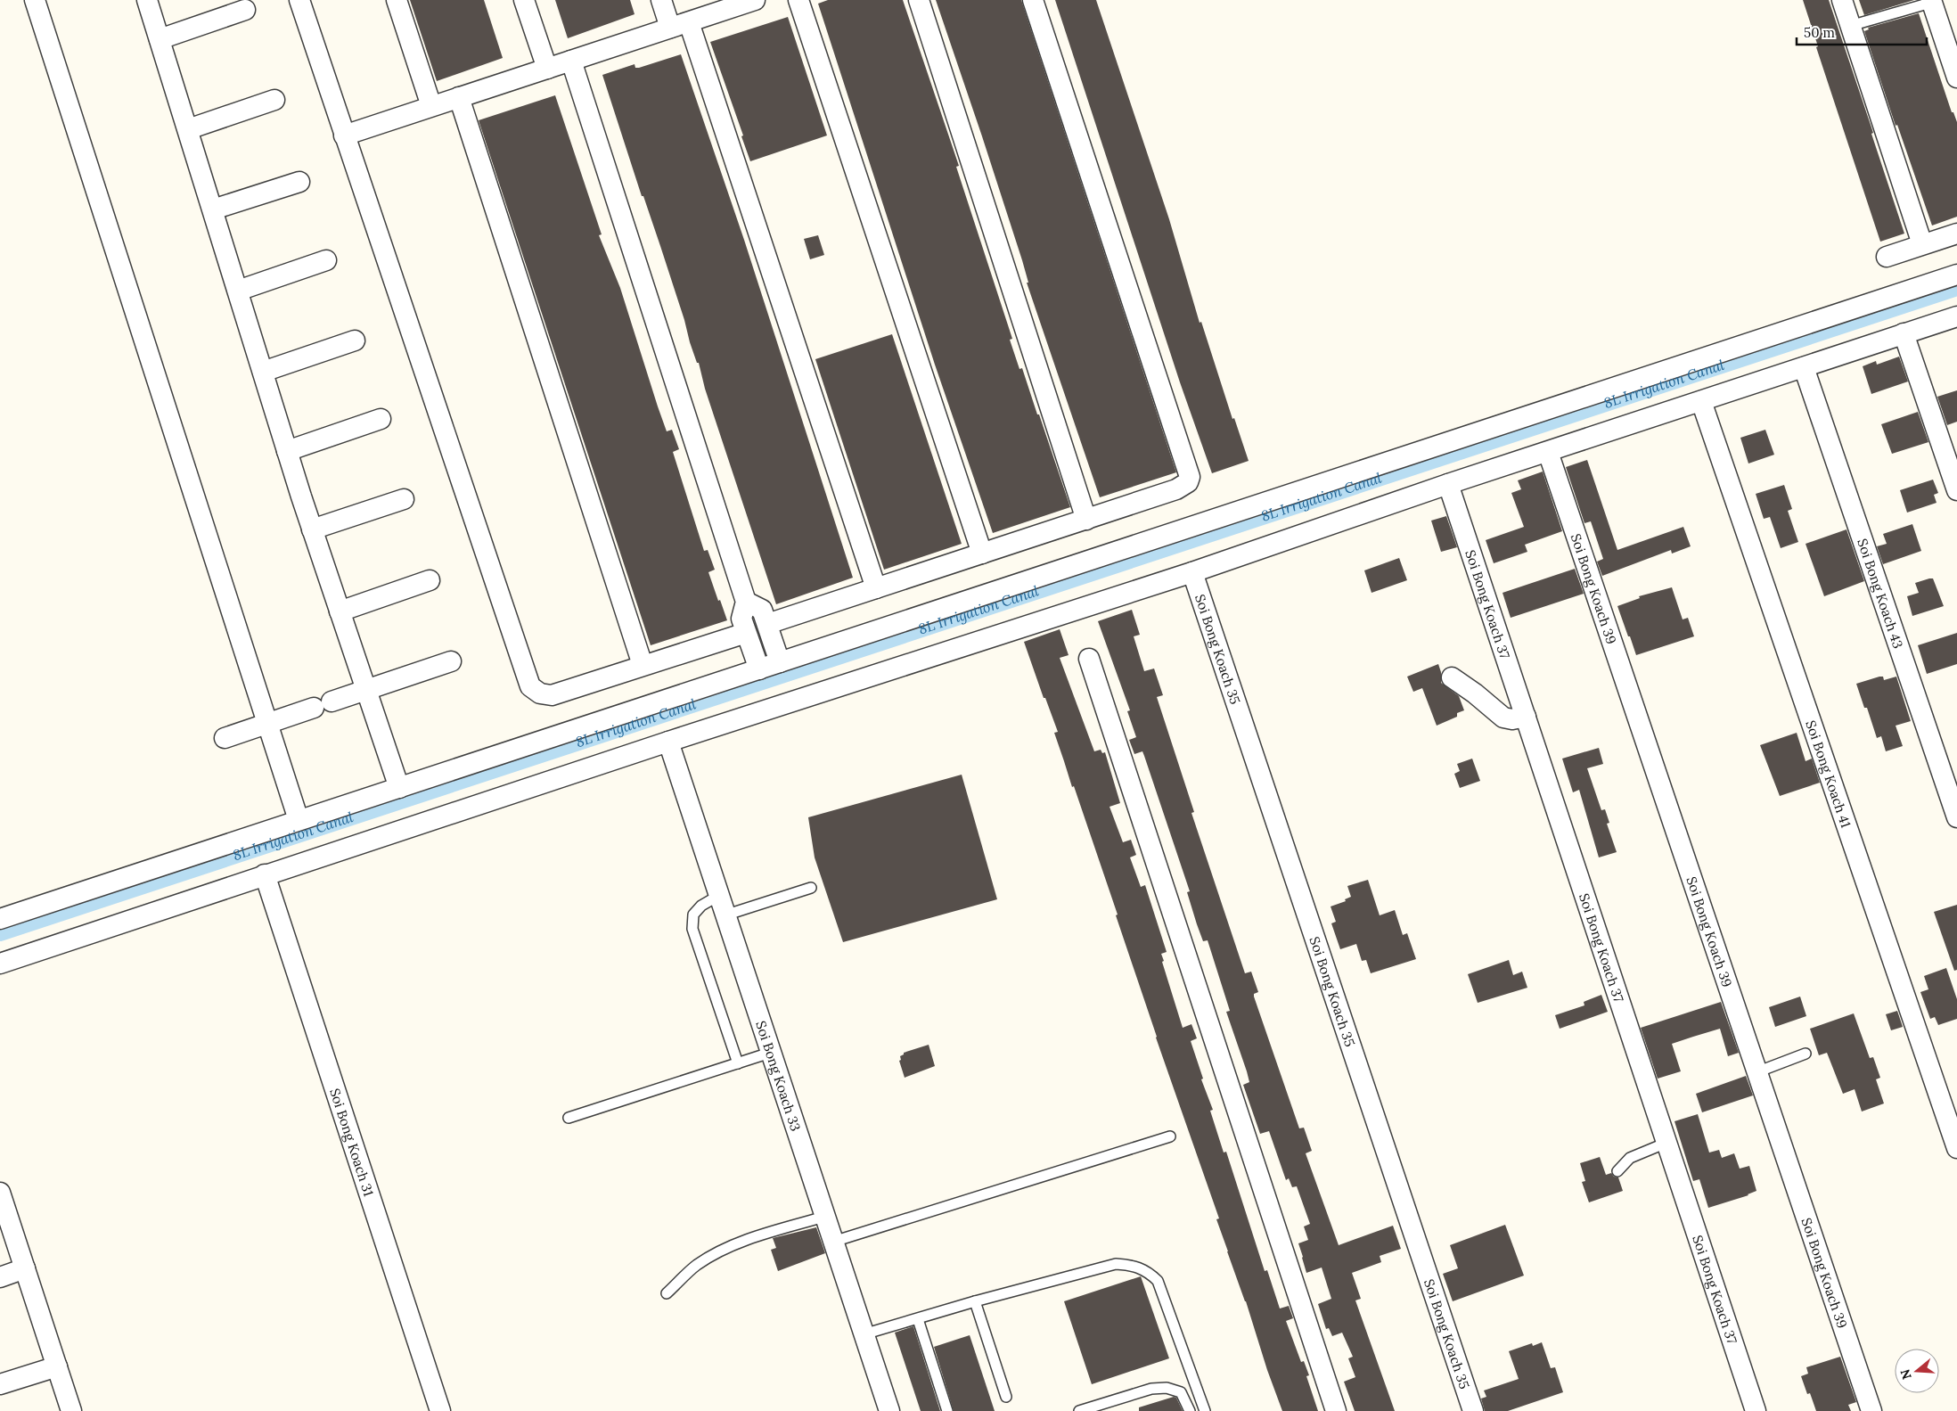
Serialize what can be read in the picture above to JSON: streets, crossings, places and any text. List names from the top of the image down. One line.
{"streets":{"street":["Soi Bong Koach 39","Soi Bong Koach 43","Soi Bong Koach 37","Soi Bong Koach 35","Soi Bong Koach 41","Soi Bong Koach 33","Soi Bong Koach 31"]},"water":["8L Irrigation Canal"],"scale_bar":"50 m","north":"left"}
